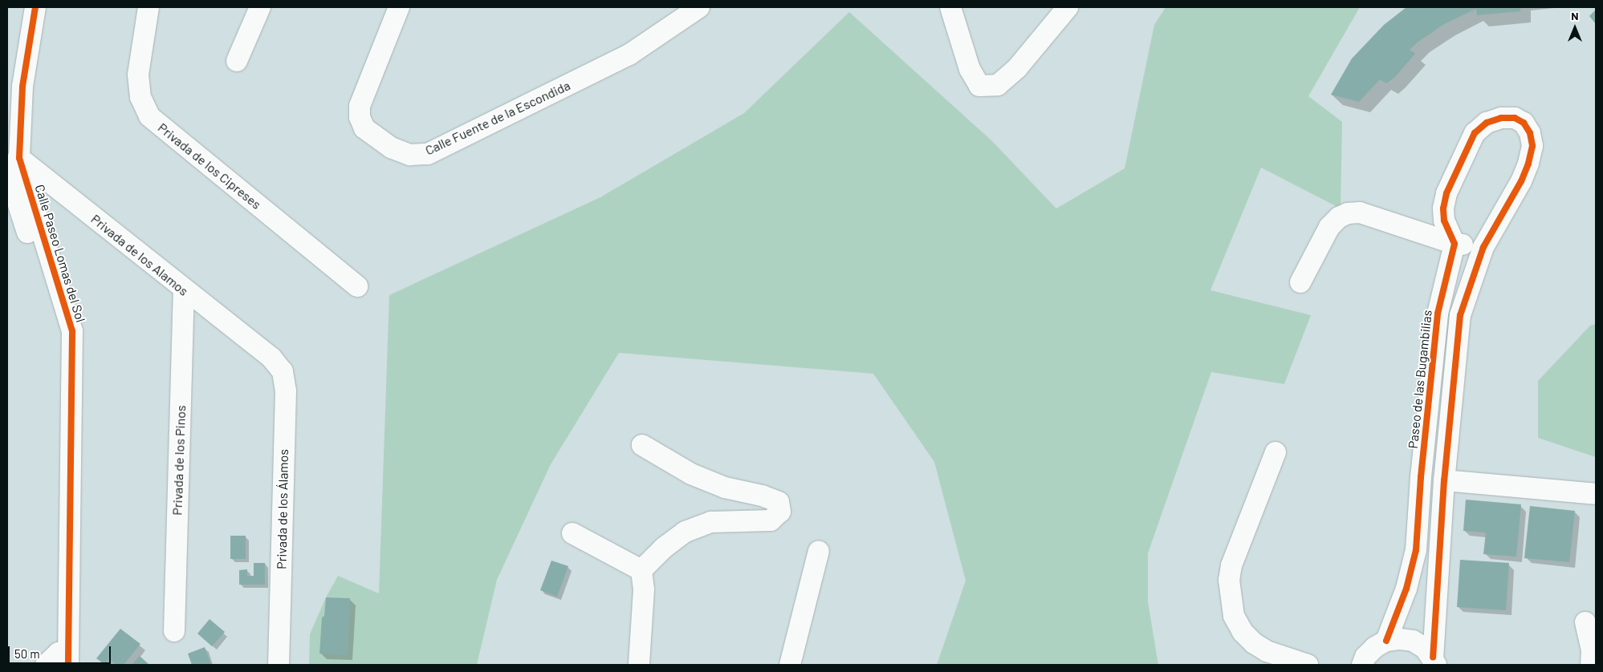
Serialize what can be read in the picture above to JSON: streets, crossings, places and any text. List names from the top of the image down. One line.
{"streets":{"street":["Calle Fuente de la Escondida","Privada de los Cipreses","Calle Paseo Lomas del Sol","Privada de los Alamos","Paseo de las Bugambilias","Privada de los Pinos","Privada de los Álamos"]},"crossings":[["Calle Paseo Lomas del Sol","Privada de los Alamos"],["Privada de los Alamos","Privada de los Pinos"],["Privada de los Alamos","Privada de los Álamos"]],"scale_bar":"50 m","north":"top"}
